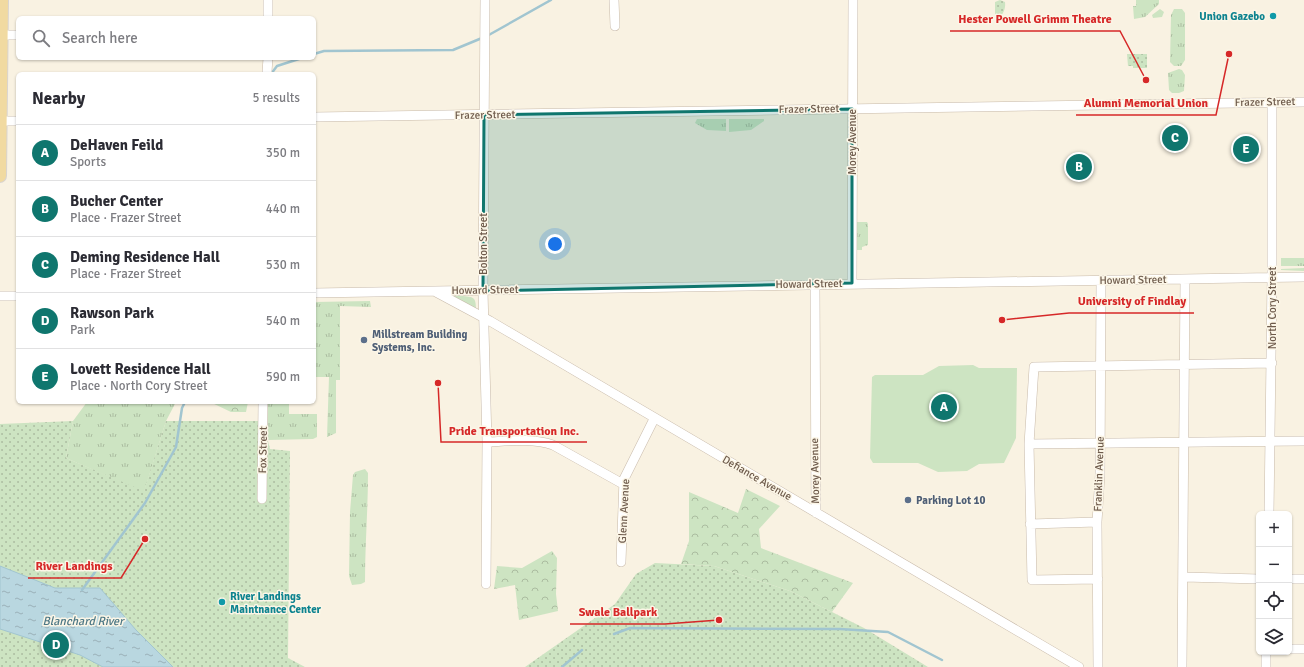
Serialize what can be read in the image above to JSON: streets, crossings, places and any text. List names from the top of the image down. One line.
{"streets":{"street":["Frazer Street","Morey Avenue","Bolton Street","Howard Street","North Cory Street","Fox Street","Franklin Avenue","Defiance Avenue","Glenn Avenue"]},"crossings":[["Frazer Street","Morey Avenue"],["Frazer Street","Bolton Street"],["Frazer Street","North Cory Street"],["Morey Avenue","Howard Street"],["Morey Avenue","Defiance Avenue"],["Bolton Street","Howard Street"],["Bolton Street","Defiance Avenue"],["Howard Street","North Cory Street"],["Howard Street","Franklin Avenue"],["Howard Street","Defiance Avenue"],["Defiance Avenue","Glenn Avenue"]],"water":["Blanchard River"],"places":["Union Gazebo","Alumni Memorial Union","Hester Powell Grimm Theatre","University of Findlay","Millstream Building Systems, Inc.","Pride Transportation Inc.","Parking Lot 10","River Landings","River Landings Maintnance Center","Swale Ballpark"],"page":{"search":"Search here","heading":["Nearby","5 results"],"pins":["C","E","B","A","D"],"list":[{"mark":"A","name":"DeHaven Feild","note":"Sports","value":"350 m"},{"mark":"B","name":"Bucher Center","note":"Place · Frazer Street","value":"440 m"},{"mark":"C","name":"Deming Residence Hall","note":"Place · Frazer Street","value":"530 m"},{"mark":"D","name":"Rawson Park","note":"Park","value":"540 m"},{"mark":"E","name":"Lovett Residence Hall","note":"Place · North Cory Street","value":"590 m"}],"map_buttons":["+","−"]}}
